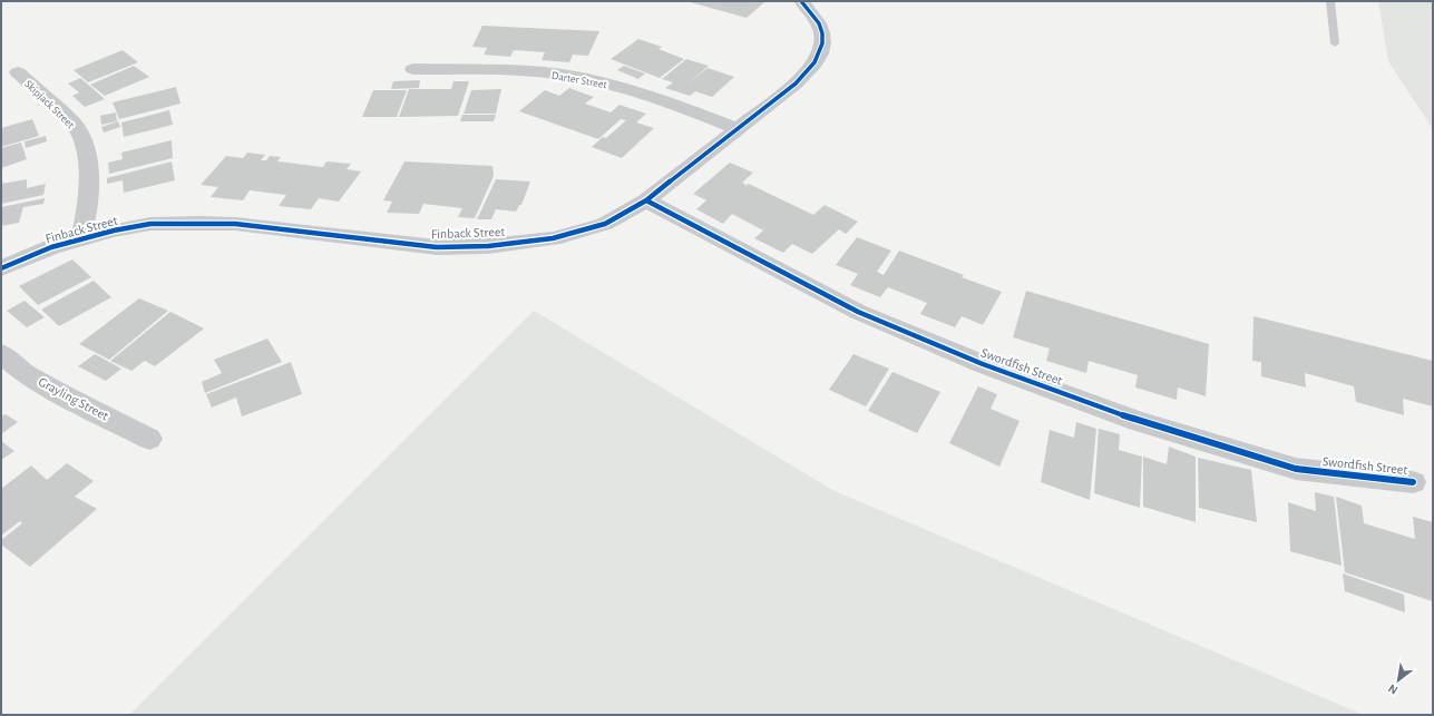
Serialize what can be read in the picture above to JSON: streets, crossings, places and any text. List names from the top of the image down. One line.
{"streets":{"street":["Darter Street","Skipjack Street","Finback Street","Swordfish Street","Grayling Street"]},"crossings":[["Darter Street","Finback Street"],["Skipjack Street","Finback Street"],["Finback Street","Swordfish Street"]],"north":"bottom left"}
